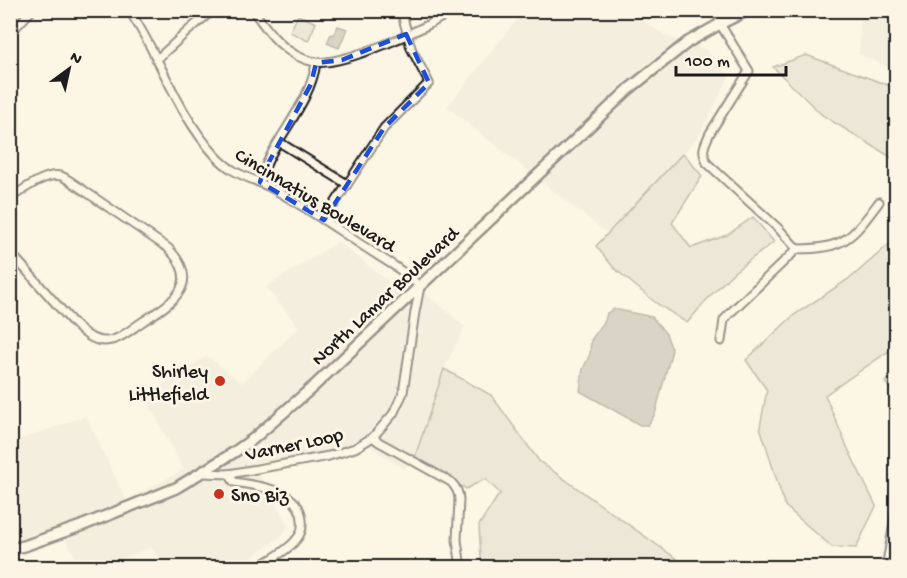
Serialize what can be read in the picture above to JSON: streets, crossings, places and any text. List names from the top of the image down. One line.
{"streets":{"street":["Cincinnatius Boulevard","North Lamar Boulevard","Varner Loop"]},"crossings":[["Cincinnatius Boulevard","North Lamar Boulevard"],["Cincinnatius Boulevard","Varner Loop"],["North Lamar Boulevard","Varner Loop"]],"places":["Shirley Littlefield","Sno Biz"],"scale_bar":"100 m","north":"top right"}
